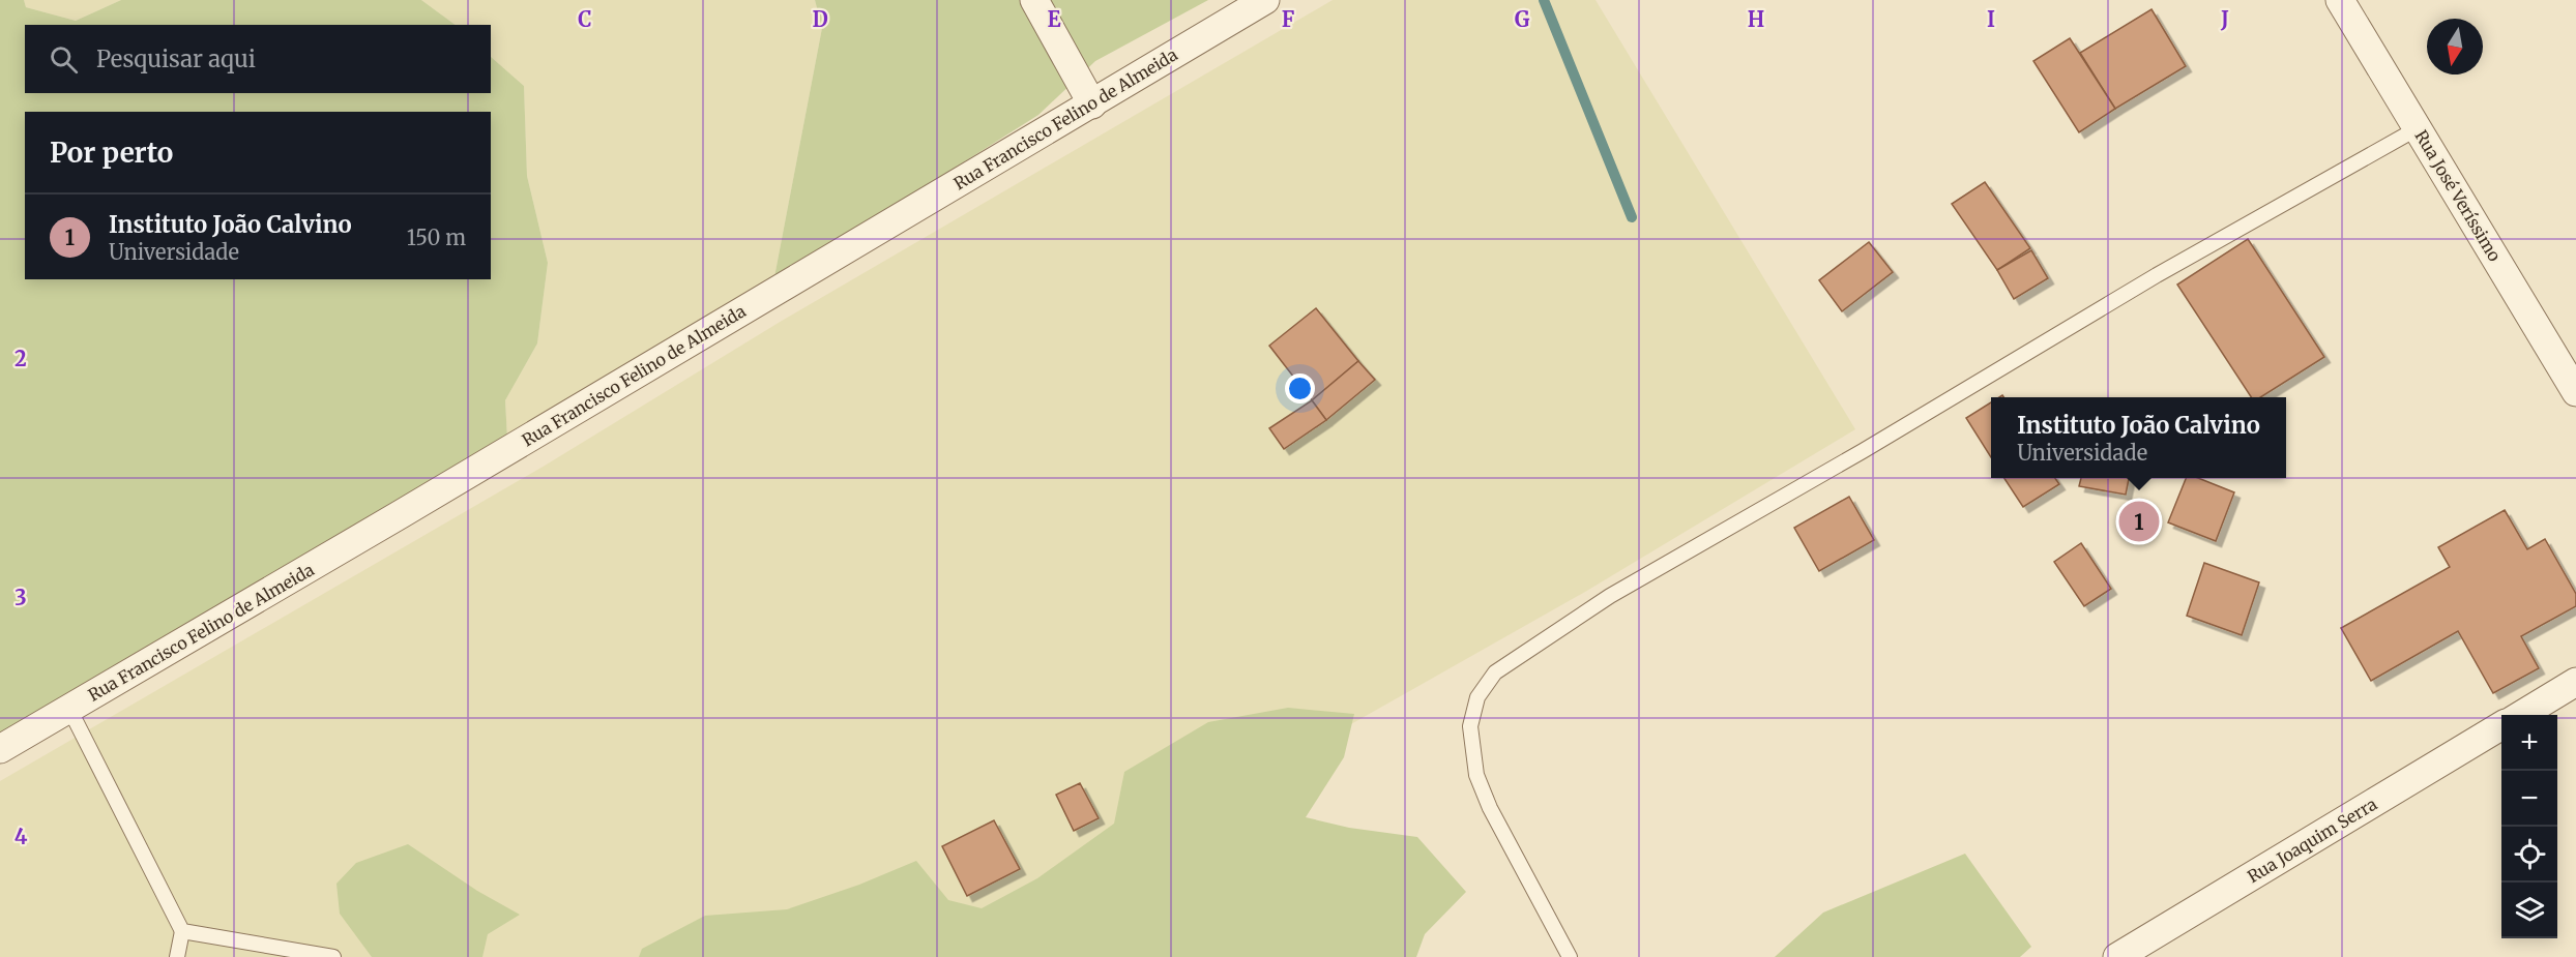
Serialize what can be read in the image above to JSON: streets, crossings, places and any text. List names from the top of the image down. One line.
{"streets":{"street":["Rua Francisco Felino de Almeida","Rua José Veríssimo","Rua Joaquim Serra"]},"north":"bottom","page":{"search":"Pesquisar aqui","heading":"Por perto","list":[{"mark":"1","name":"Instituto João Calvino","note":"Universidade","value":"150 m"}],"popup":["Instituto João Calvino","Universidade"],"pins":"1","map_buttons":["+","−"]},"grid":{"columns":["C","D","E","F","G","H","I","J"],"rows":["2","3","4"]}}
